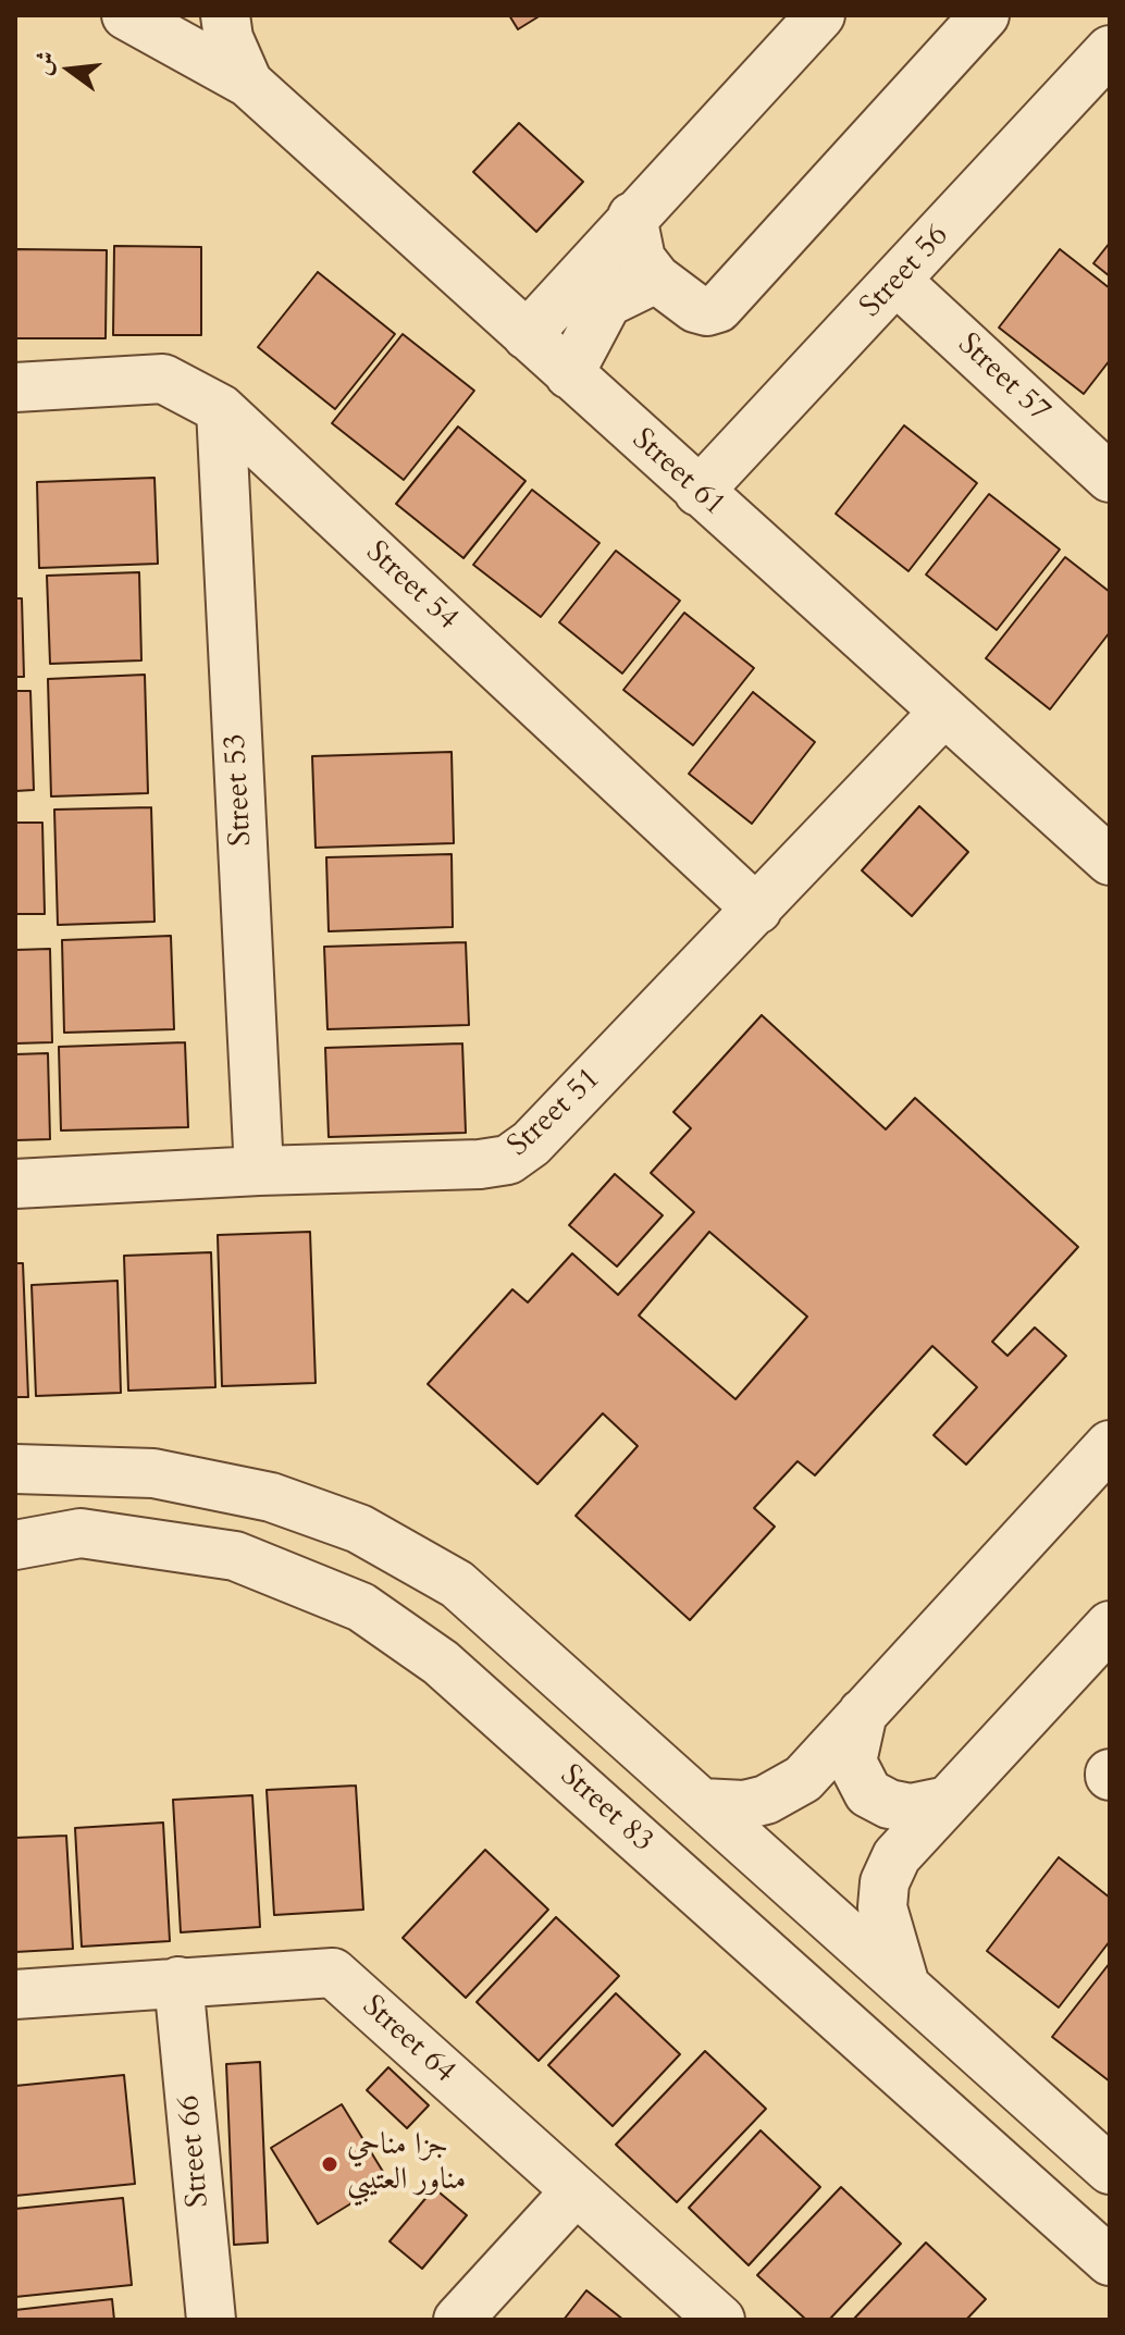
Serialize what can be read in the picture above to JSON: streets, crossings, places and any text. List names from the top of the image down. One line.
{"streets":{"street":["Street 56","Street 57","Street 61","Street 54","Street 53","Street 51","Street 83","Street 64","Street 66"]},"crossings":[["Street 56","Street 57"],["Street 56","Street 61"],["Street 61","Street 51"],["Street 54","Street 53"],["Street 54","Street 51"],["Street 53","Street 51"],["Street 64","Street 66"]],"places":["جزا مناحي مناور العتيبي"],"north":"left"}
